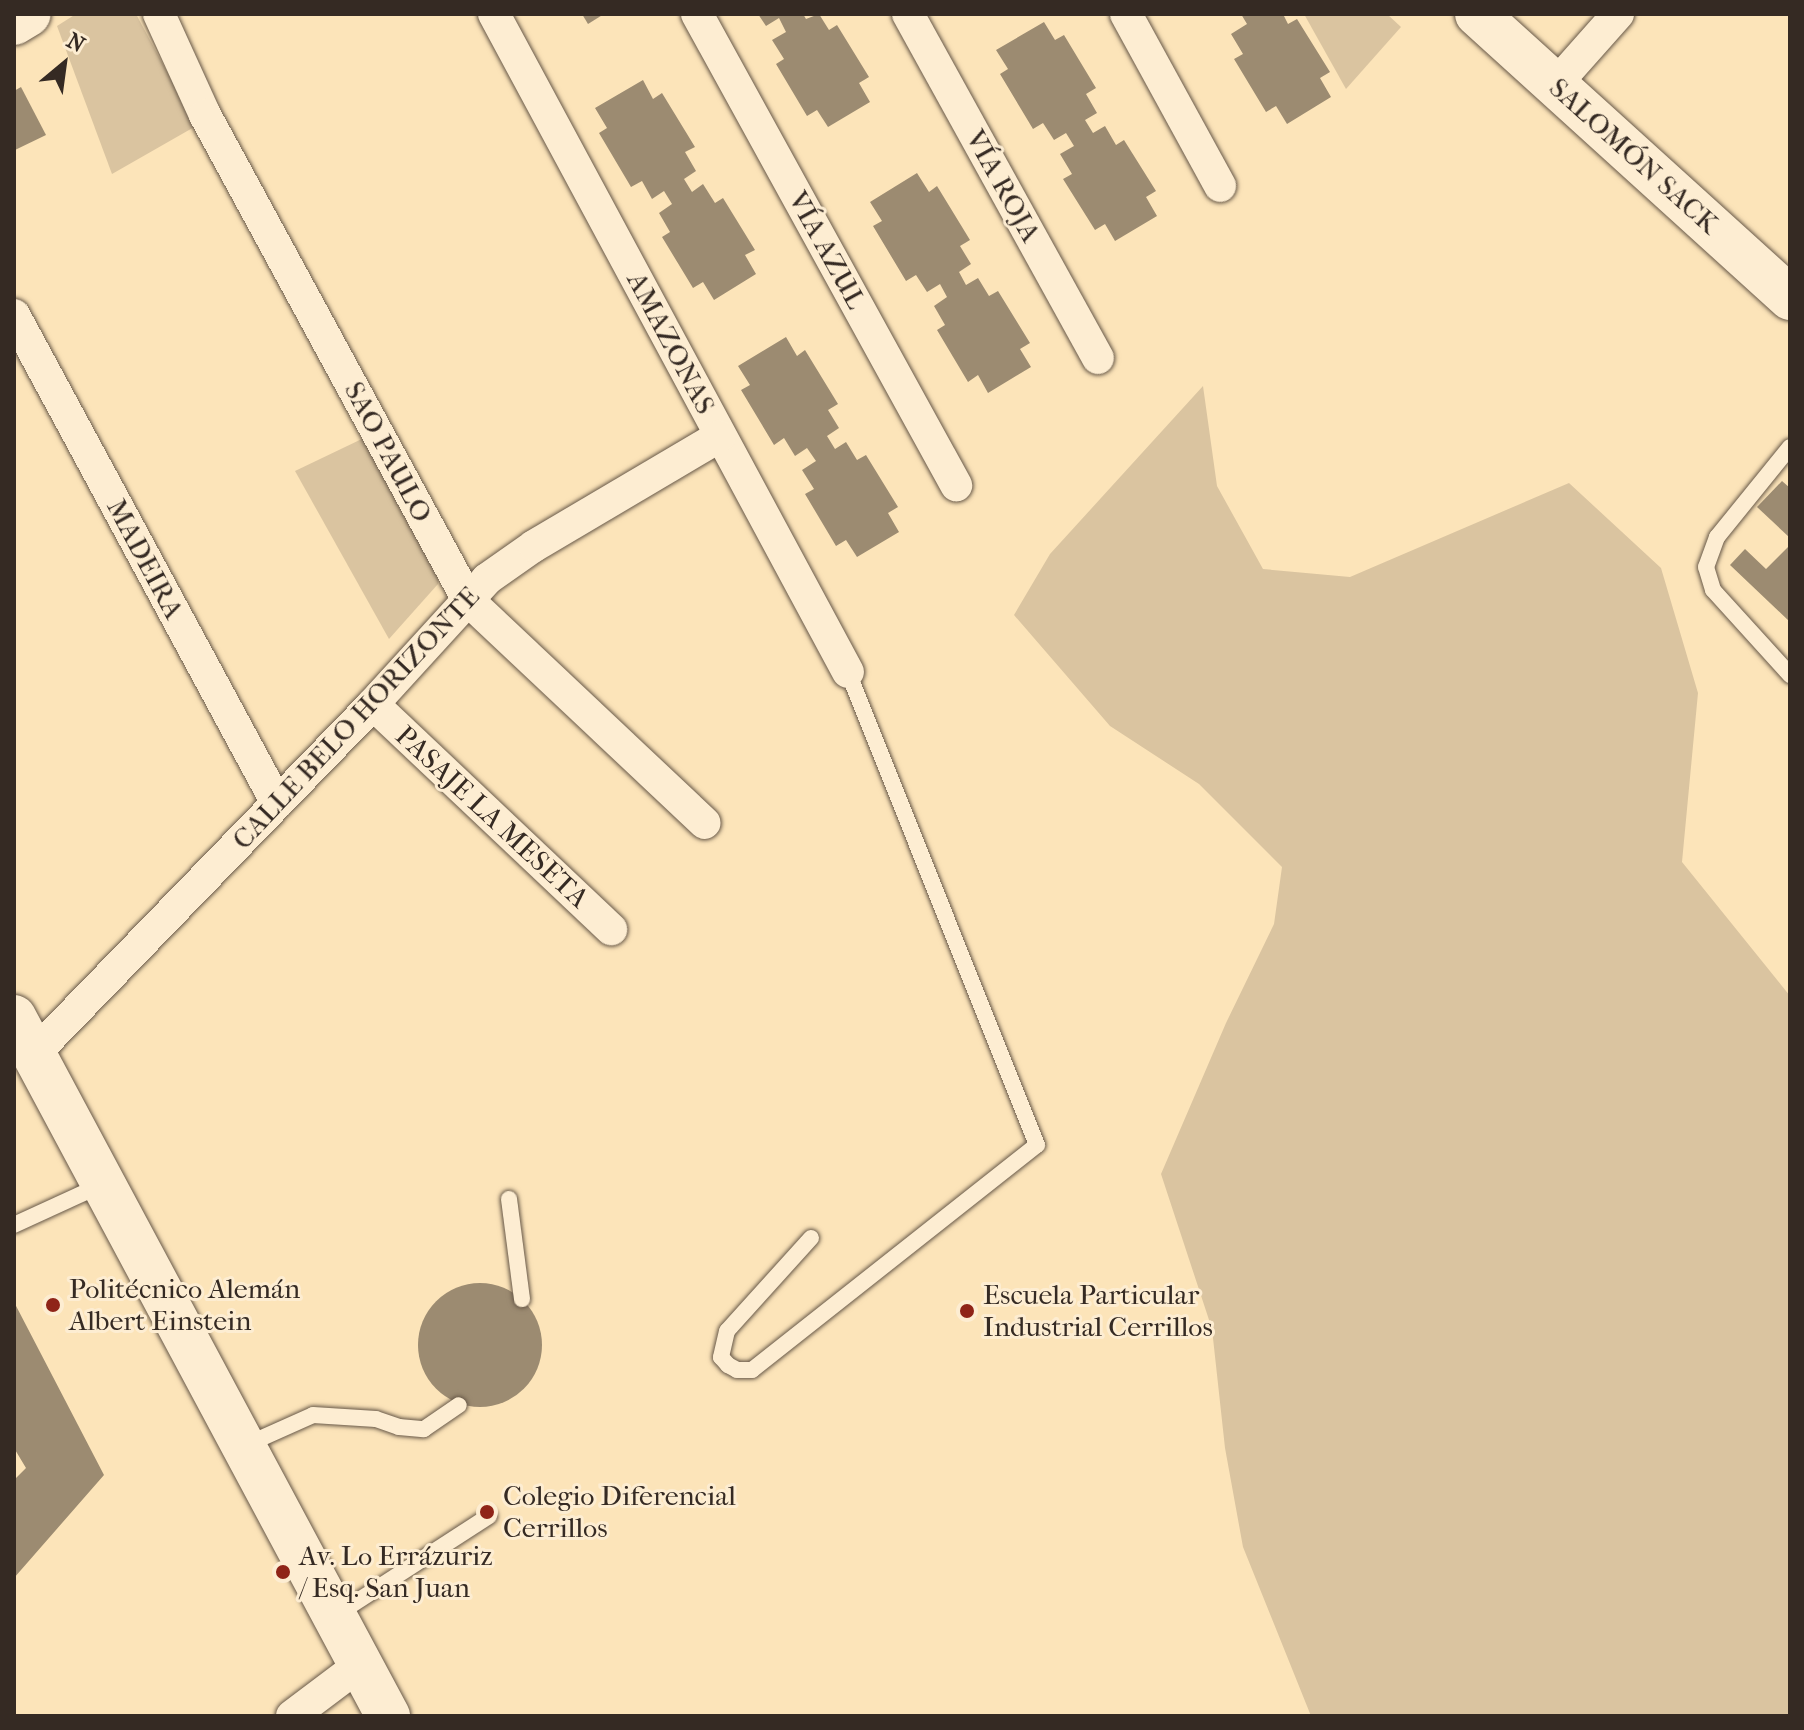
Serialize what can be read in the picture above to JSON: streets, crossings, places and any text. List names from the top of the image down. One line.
{"streets":{"main road":["SALOMÓN SACK"],"street":["VÍA ROJA","VÍA AZUL","AMAZONAS","SAO PAULO","MADEIRA","CALLE BELO HORIZONTE","PASAJE LA MESETA"]},"crossings":[["AMAZONAS","CALLE BELO HORIZONTE"],["SAO PAULO","CALLE BELO HORIZONTE"],["MADEIRA","CALLE BELO HORIZONTE"],["CALLE BELO HORIZONTE","PASAJE LA MESETA"]],"places":["Politécnico Alemán Albert Einstein","Escuela Particular Industrial Cerrillos","Colegio Diferencial Cerrillos","Av. Lo Errázuriz / Esq. San Juan"],"north":"top right"}
